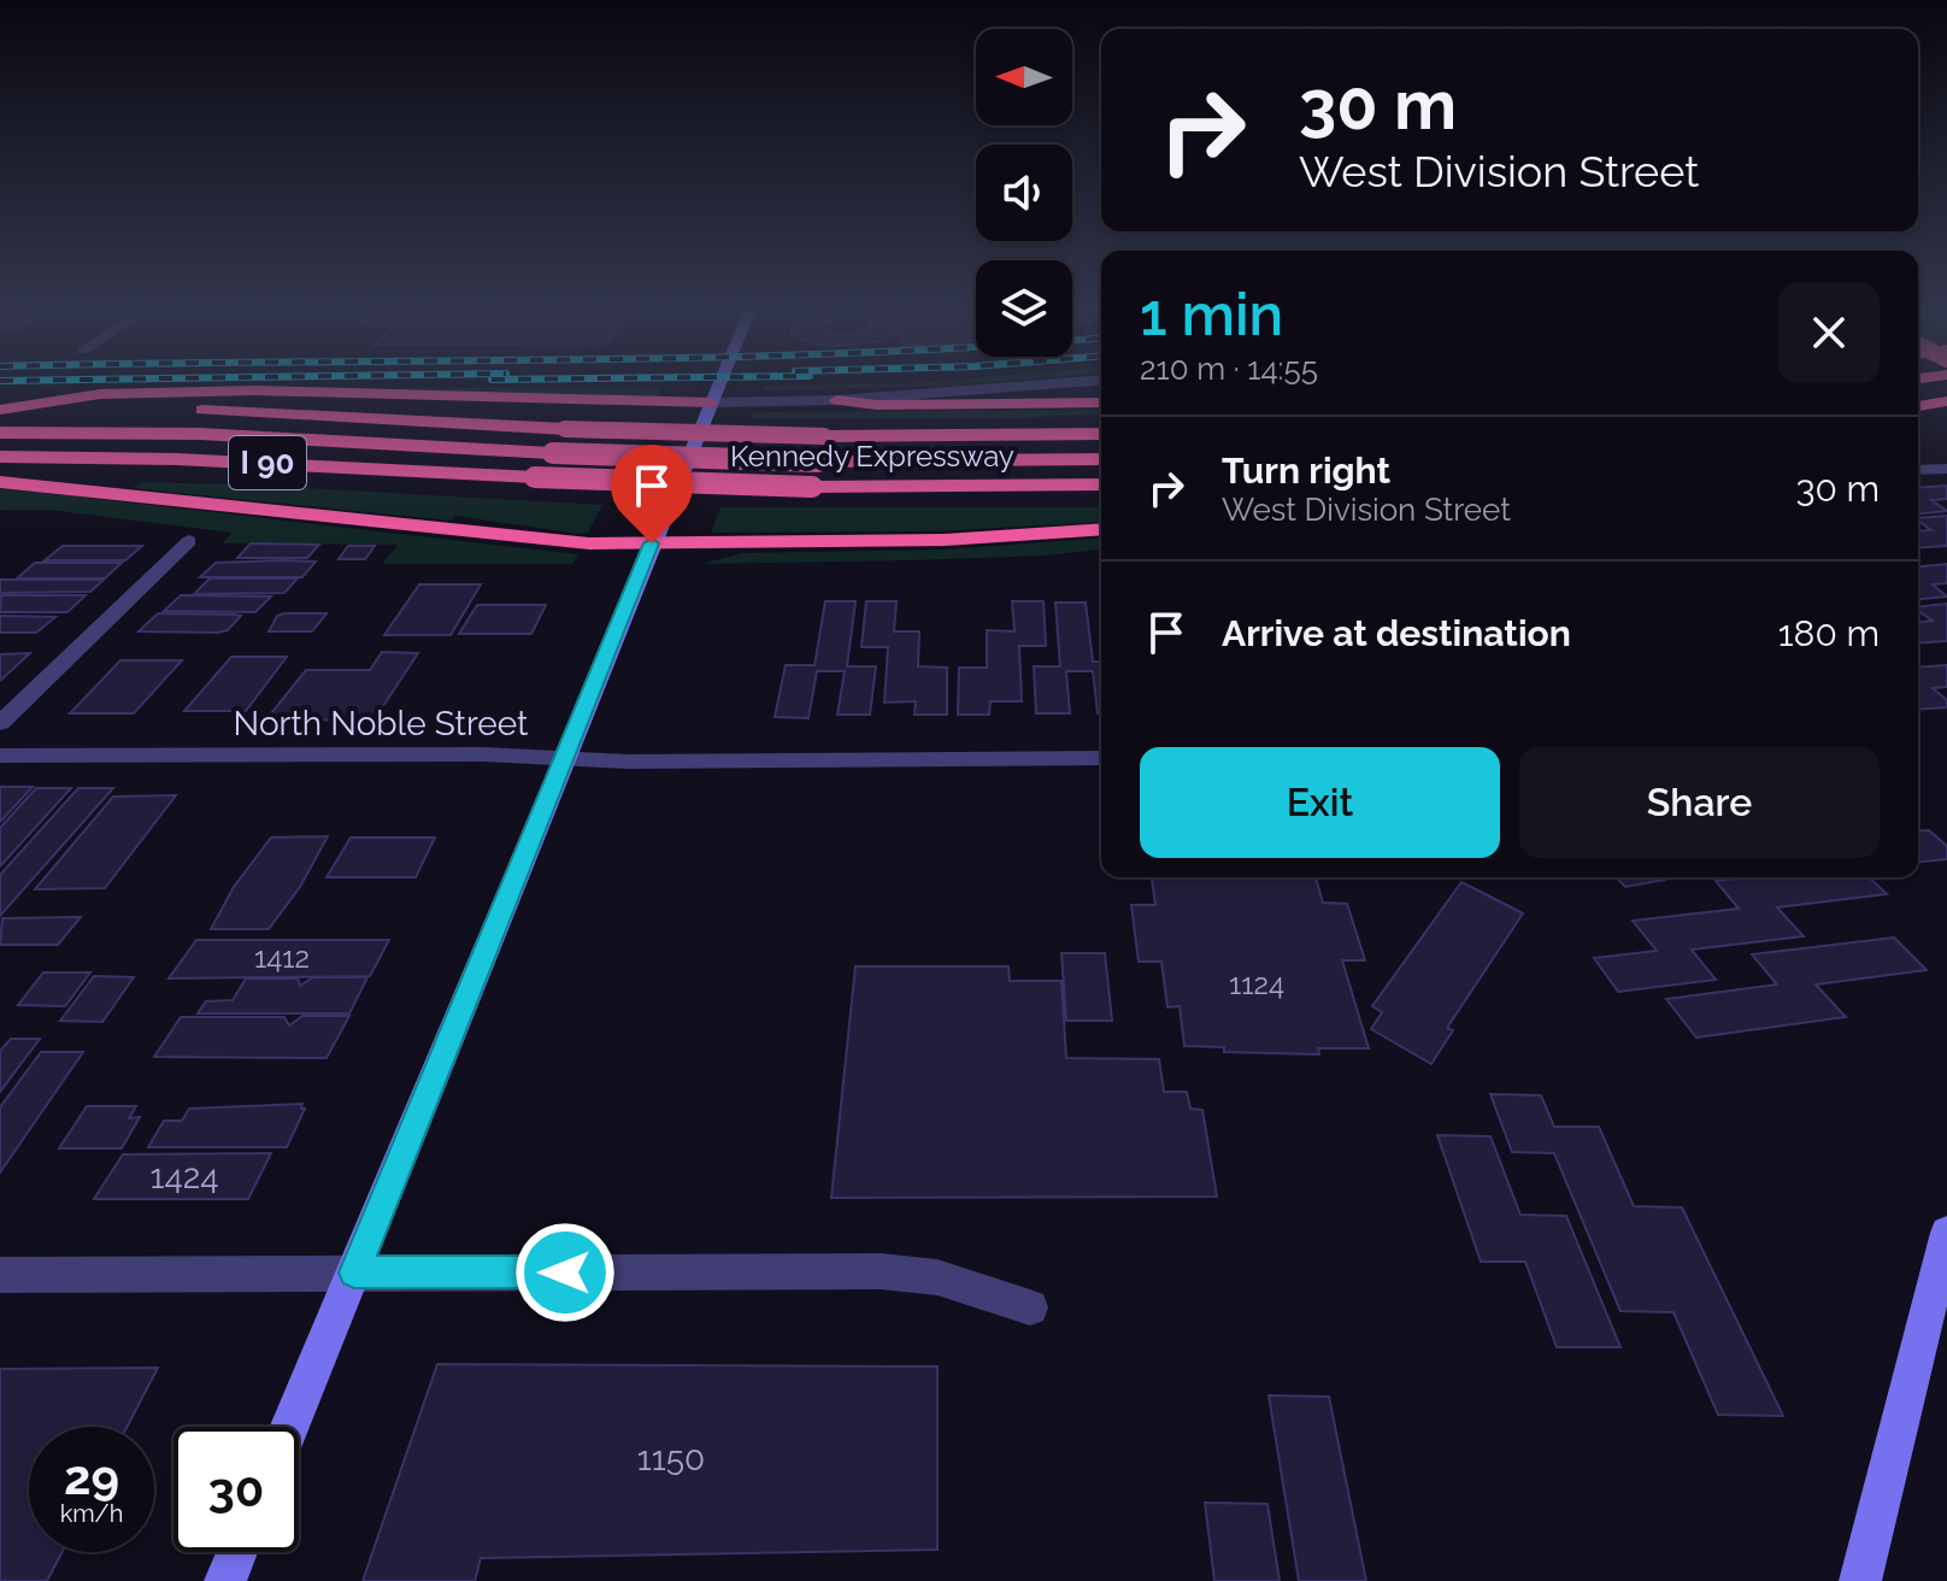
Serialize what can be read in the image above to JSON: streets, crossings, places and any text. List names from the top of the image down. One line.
{"streets":{"highway":["Kennedy Expressway","I 90"],"street":["North Noble Street"]},"house_numbers":["1412","1124","1424","1150"],"north":"left","page":{"turn":["30 m","West Division Street"],"heading":["1 min","210 m · 14:55"],"list":[{"name":"Turn right","note":"West Division Street","value":"30 m"},{"name":"Arrive at destination","value":"180 m"}],"buttons":["Exit","Share"],"speed":"29 km/h","limit":"30"}}
